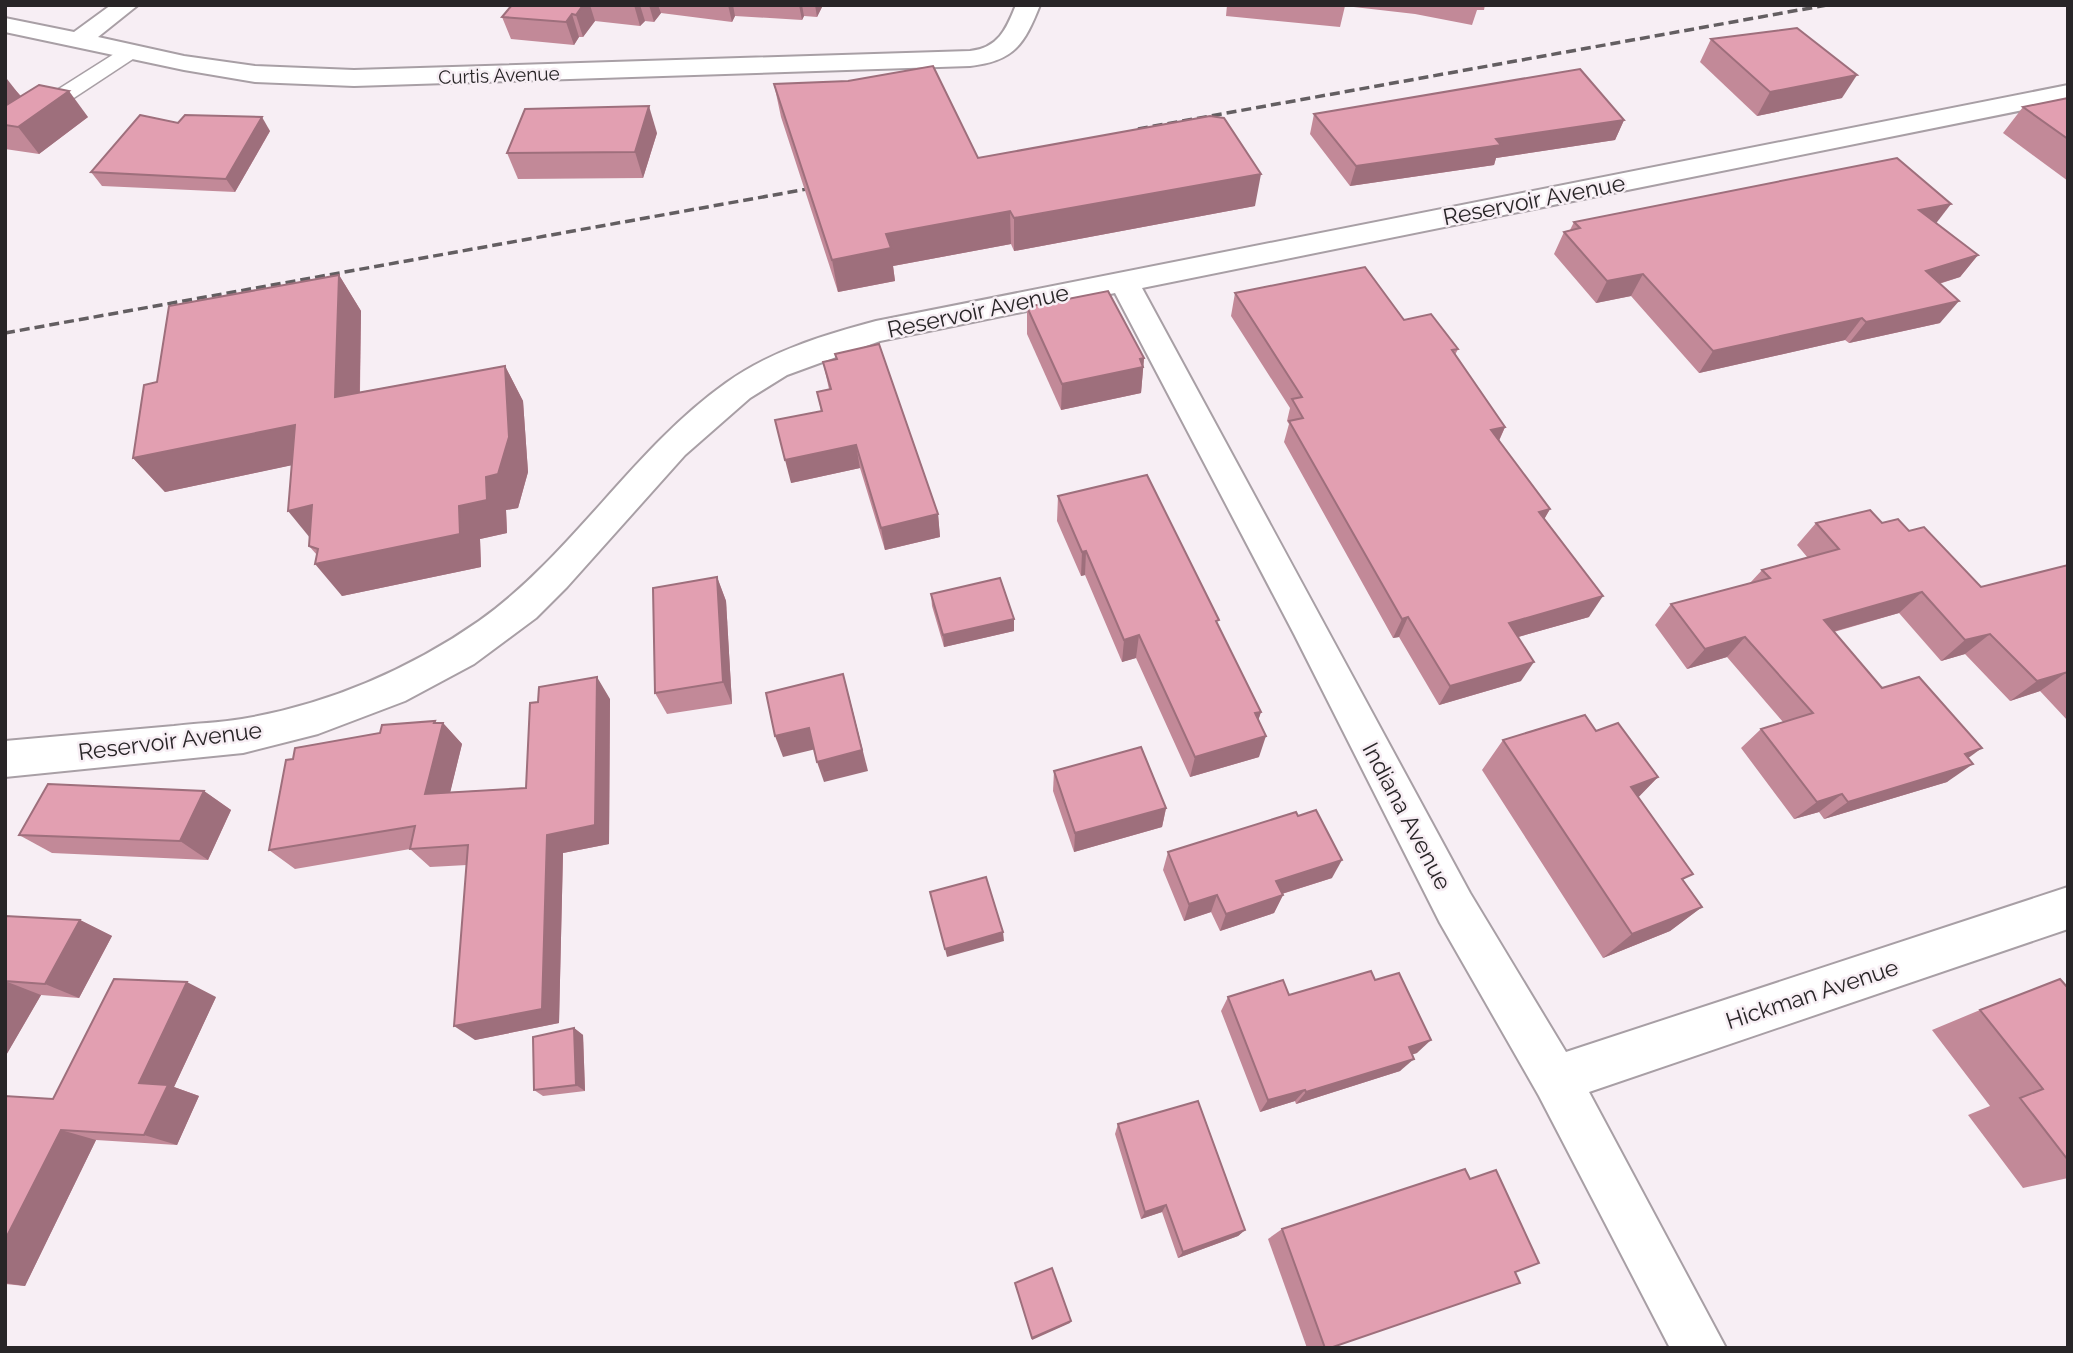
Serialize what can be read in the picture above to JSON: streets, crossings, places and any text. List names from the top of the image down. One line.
{"streets":{"street":["Curtis Avenue","Reservoir Avenue","Indiana Avenue","Hickman Avenue"]},"crossings":[["Reservoir Avenue","Indiana Avenue"],["Indiana Avenue","Hickman Avenue"]]}
